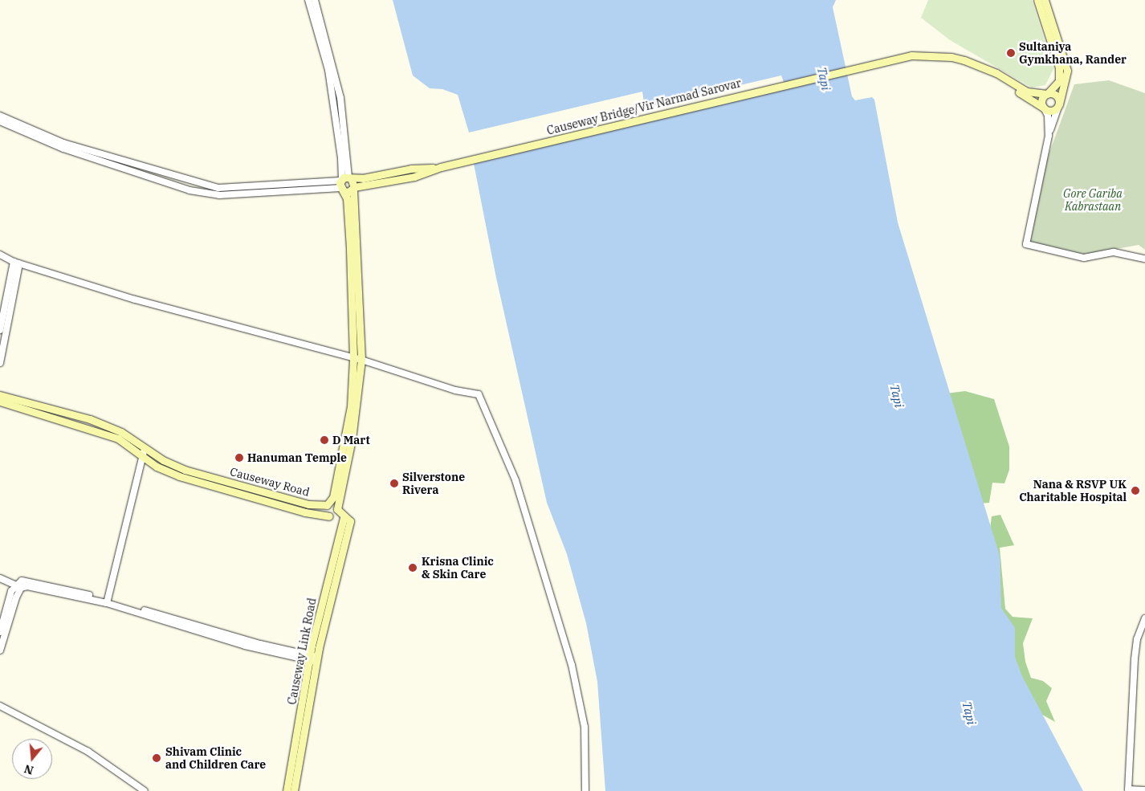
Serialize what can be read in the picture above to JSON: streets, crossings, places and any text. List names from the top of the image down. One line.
{"streets":{"main road":["Causeway Bridge/Vir Narmad Sarovar","Causeway Road","Causeway Link Road"]},"crossings":[["Causeway Road","Causeway Link Road"]],"water":["Tapi"],"parks":["Gore Gariba Kabrastaan"],"places":["Sultaniya Gymkhana, Rander","D Mart","Hanuman Temple","Silverstone Rivera","Nana & RSVP UK Charitable Hospital","Krisna Clinic & Skin Care","Shivam Clinic and Children Care"],"north":"bottom"}
